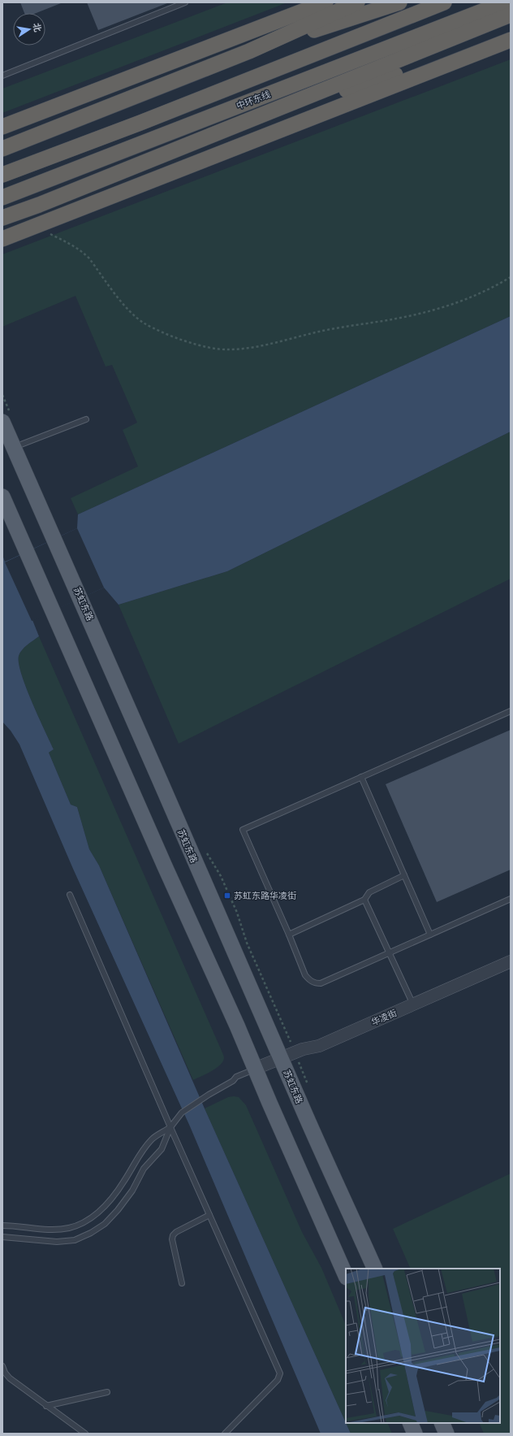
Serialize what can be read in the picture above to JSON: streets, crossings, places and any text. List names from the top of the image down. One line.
{"streets":{"highway":["中环东线"],"main road":["苏虹东路"],"street":["华凌街"]},"crossings":[["苏虹东路","华凌街"]],"places":{"transit":["苏虹东路华凌街"]},"north":"right"}
